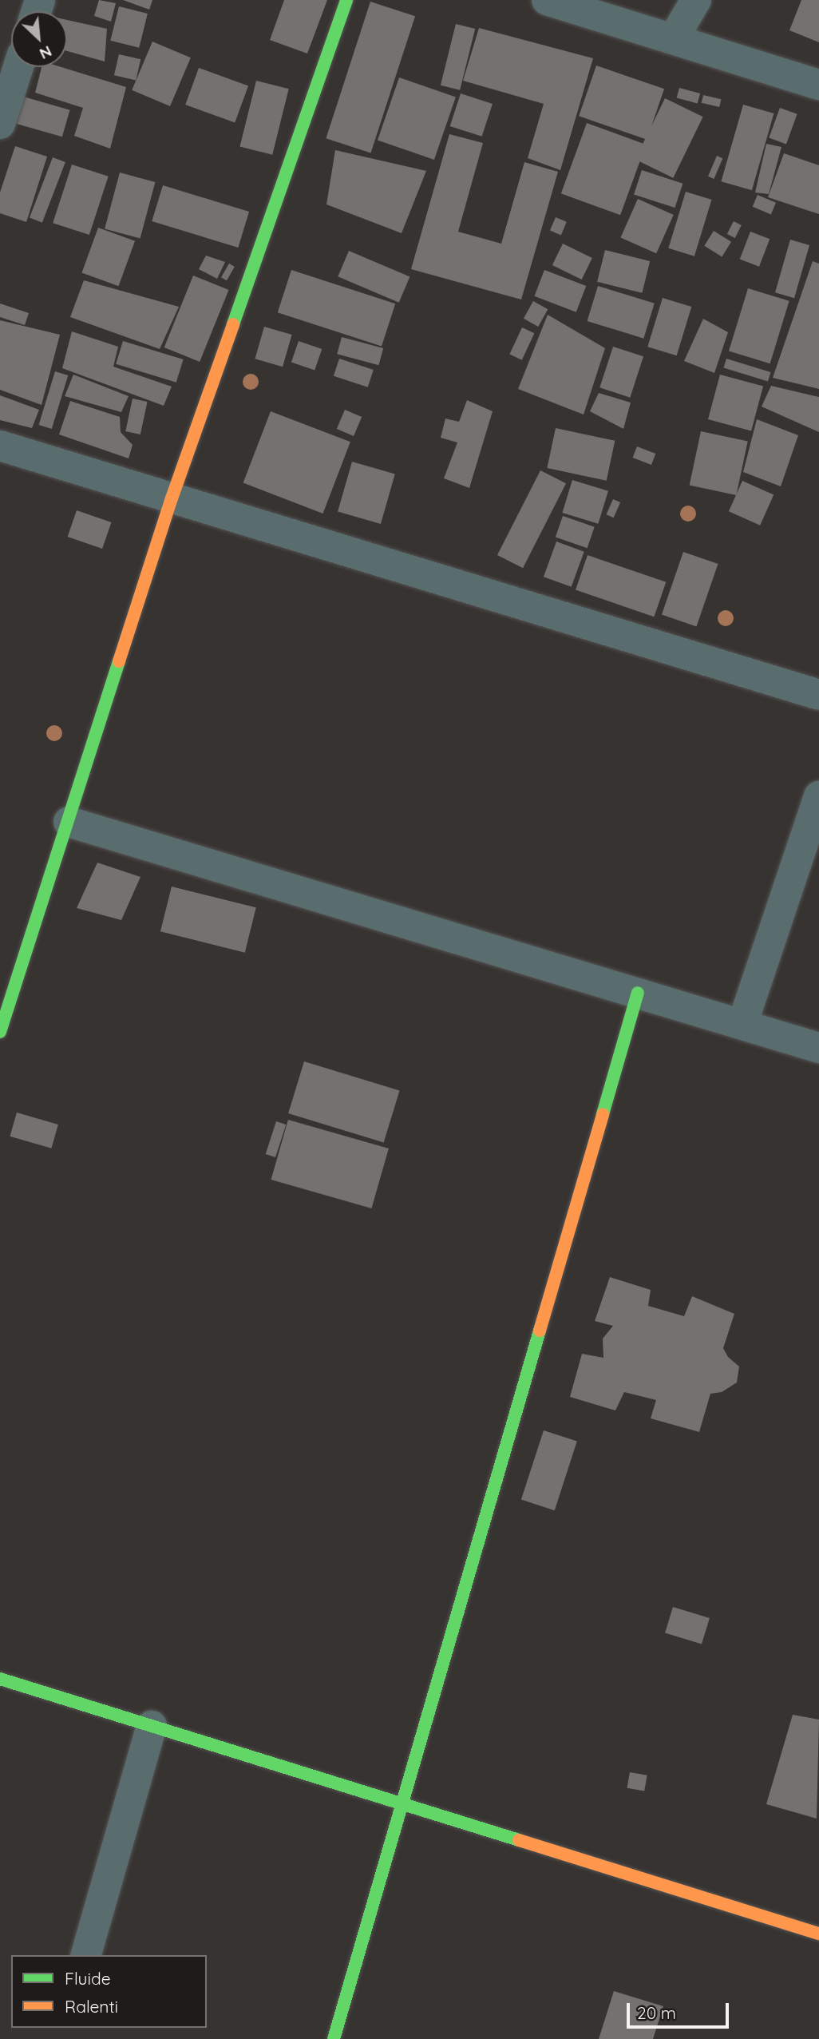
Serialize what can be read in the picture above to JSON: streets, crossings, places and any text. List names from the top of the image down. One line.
{"legend":["Fluide","Ralenti"],"scale_bar":"20 m","north":"bottom right"}
